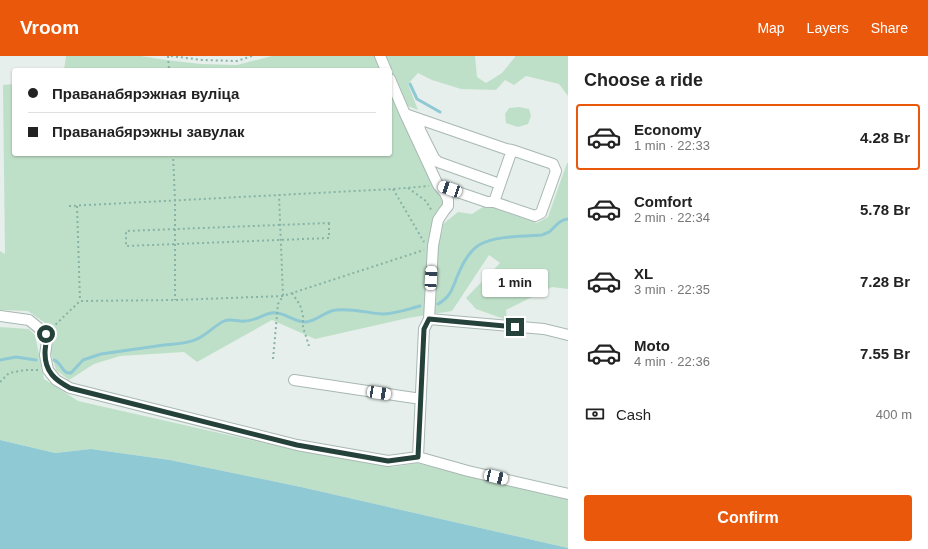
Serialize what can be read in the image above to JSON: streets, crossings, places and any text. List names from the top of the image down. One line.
{"page":{"header":"Vroom","nav":["Map","Layers","Share"],"heading":"Choose a ride","banner":["Праванабярэжная вуліца","Праванабярэжны завулак"],"list":[{"name":"Economy","note":"1 min · 22:33","value":"4.28 Br"},{"name":"Comfort","note":"2 min · 22:34","value":"5.78 Br"},{"name":"XL","note":"3 min · 22:35","value":"7.28 Br"},{"name":"Moto","note":"4 min · 22:36","value":"7.55 Br"}],"bubble":"1 min","pay":["Cash","400 m"],"buttons":"Confirm"}}
